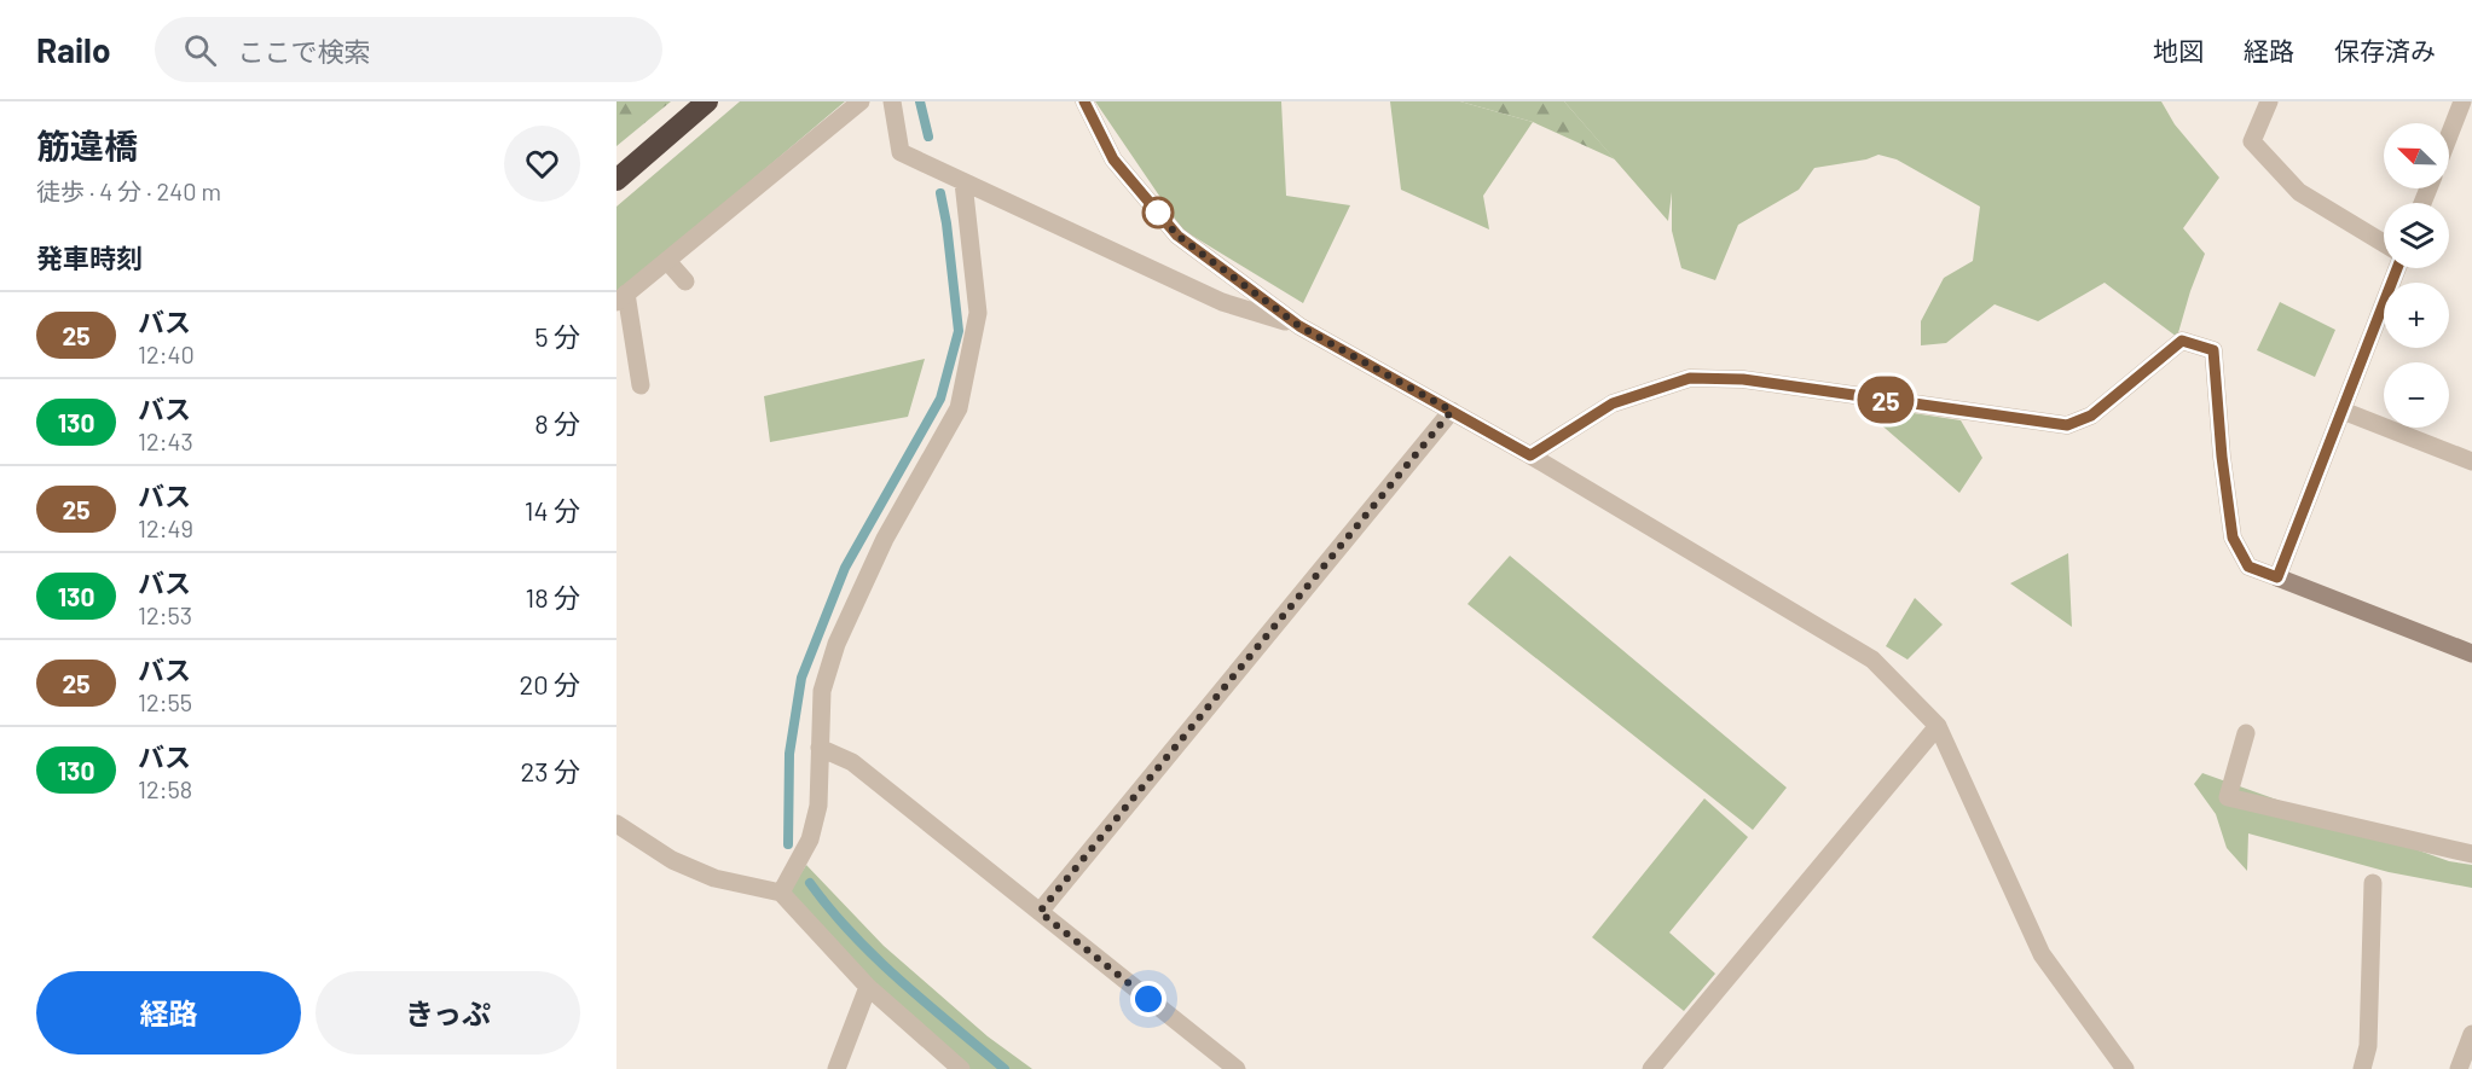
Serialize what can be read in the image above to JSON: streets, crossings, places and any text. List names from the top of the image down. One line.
{"lines":["bus line 25"],"north":"top left","page":{"header":"Railo","search":"ここで検索","nav":["地図","経路","保存済み"],"heading":[["筋違橋","徒歩 · 4 分 · 240 m"],"発車時刻"],"on_map":"25","map_buttons":["+","−"],"list":[{"mark":"25","name":"バス","note":"12:40","value":"5 分"},{"mark":"130","name":"バス","note":"12:43","value":"8 分"},{"mark":"25","name":"バス","note":"12:49","value":"14 分"},{"mark":"130","name":"バス","note":"12:53","value":"18 分"},{"mark":"25","name":"バス","note":"12:55","value":"20 分"},{"mark":"130","name":"バス","note":"12:58","value":"23 分"}],"buttons":["経路","きっぷ"]}}
